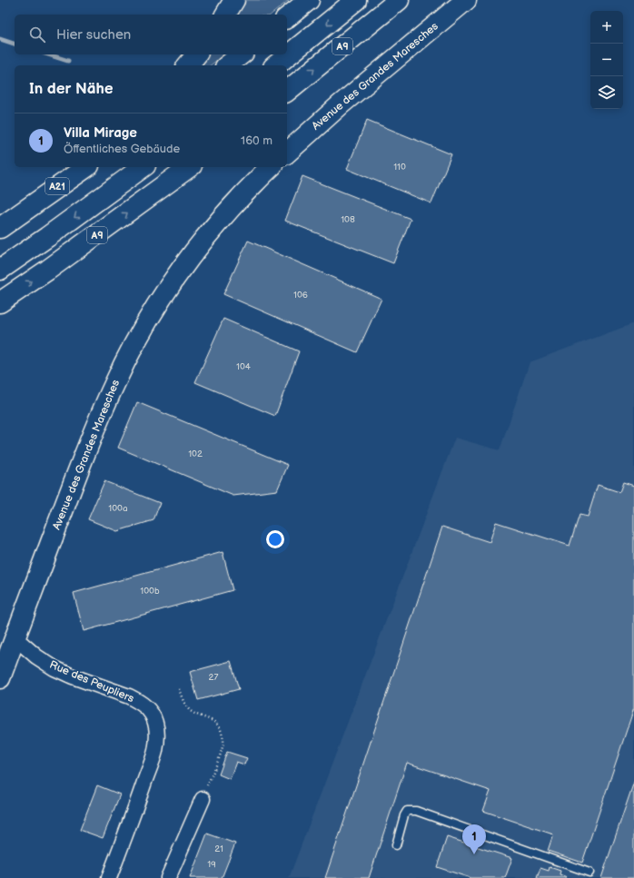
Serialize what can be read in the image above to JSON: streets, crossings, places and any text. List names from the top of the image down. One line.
{"streets":{"main road":["A9","Avenue des Grandes Maresches","A21"],"street":["Rue des Peupliers"]},"crossings":[["Avenue des Grandes Maresches","Rue des Peupliers"]],"house_numbers":["110","108","106","104","102","100a","100b","27","21","19"],"page":{"map_buttons":["+","−"],"search":"Hier suchen","heading":"In der Nähe","list":[{"mark":"1","name":"Villa Mirage","note":"Öffentliches Gebäude","value":"160 m"}],"pins":"1"}}
